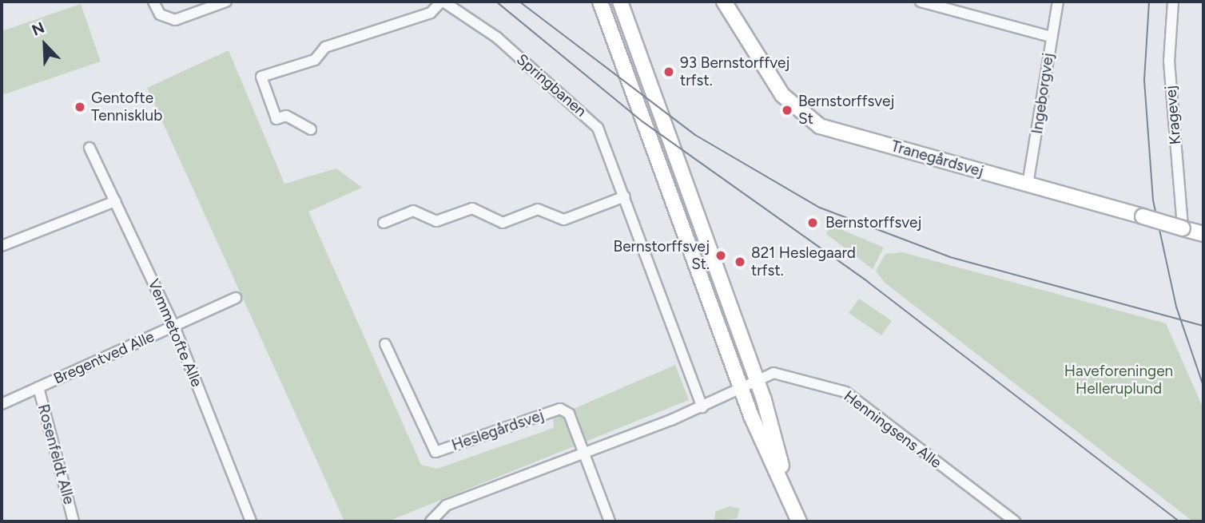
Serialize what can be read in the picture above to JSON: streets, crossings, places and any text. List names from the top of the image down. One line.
{"streets":{"street":["Springbanen","Ingeborgvej","Kragevej","Tranegårdsvej","Vemmetofte Alle","Bregentved Alle","Henningsens Alle","Heslegårdsvej","Rosenfeldt Alle"]},"crossings":[["Ingeborgvej","Tranegårdsvej"],["Kragevej","Tranegårdsvej"],["Vemmetofte Alle","Bregentved Alle"],["Bregentved Alle","Rosenfeldt Alle"]],"parks":["Haveforeningen Helleruplund"],"places":["93 Bernstorffvej trfst.","Gentofte Tennisklub","Bernstorffsvej St","Bernstorffsvej","Bernstorffsvej St.","821 Heslegaard trfst."],"north":"top left"}
